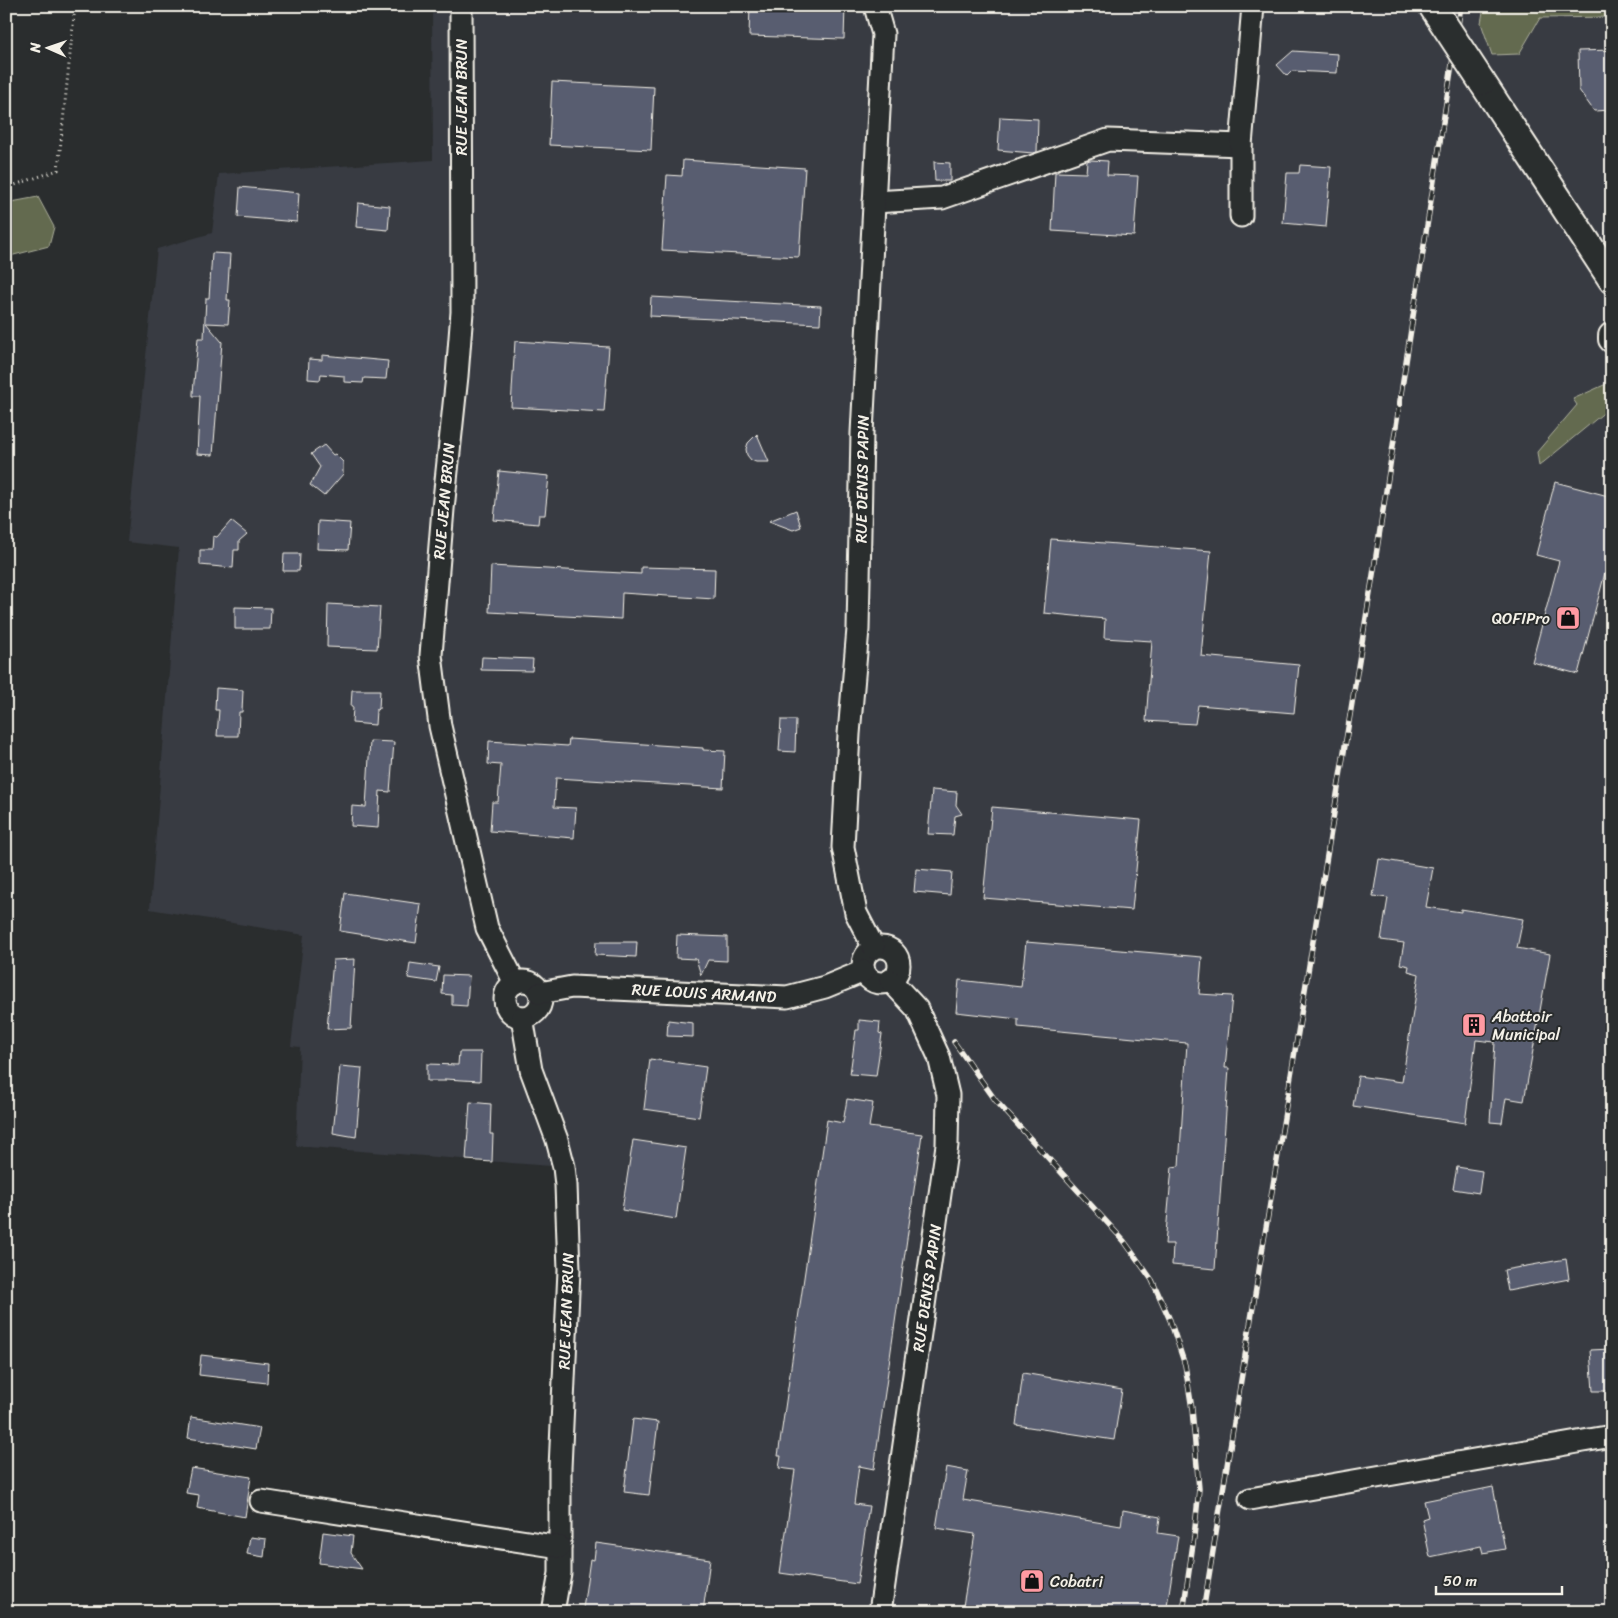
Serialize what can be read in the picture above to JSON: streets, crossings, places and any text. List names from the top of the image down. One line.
{"streets":{"street":["RUE JEAN BRUN","RUE DENIS PAPIN","RUE LOUIS ARMAND"]},"crossings":[["RUE JEAN BRUN","RUE LOUIS ARMAND"],["RUE DENIS PAPIN","RUE LOUIS ARMAND"]],"places":{"shop":["QOFIPro","Cobatri"],"building":["Abattoir Municipal"]},"scale_bar":"50 m","north":"left"}
